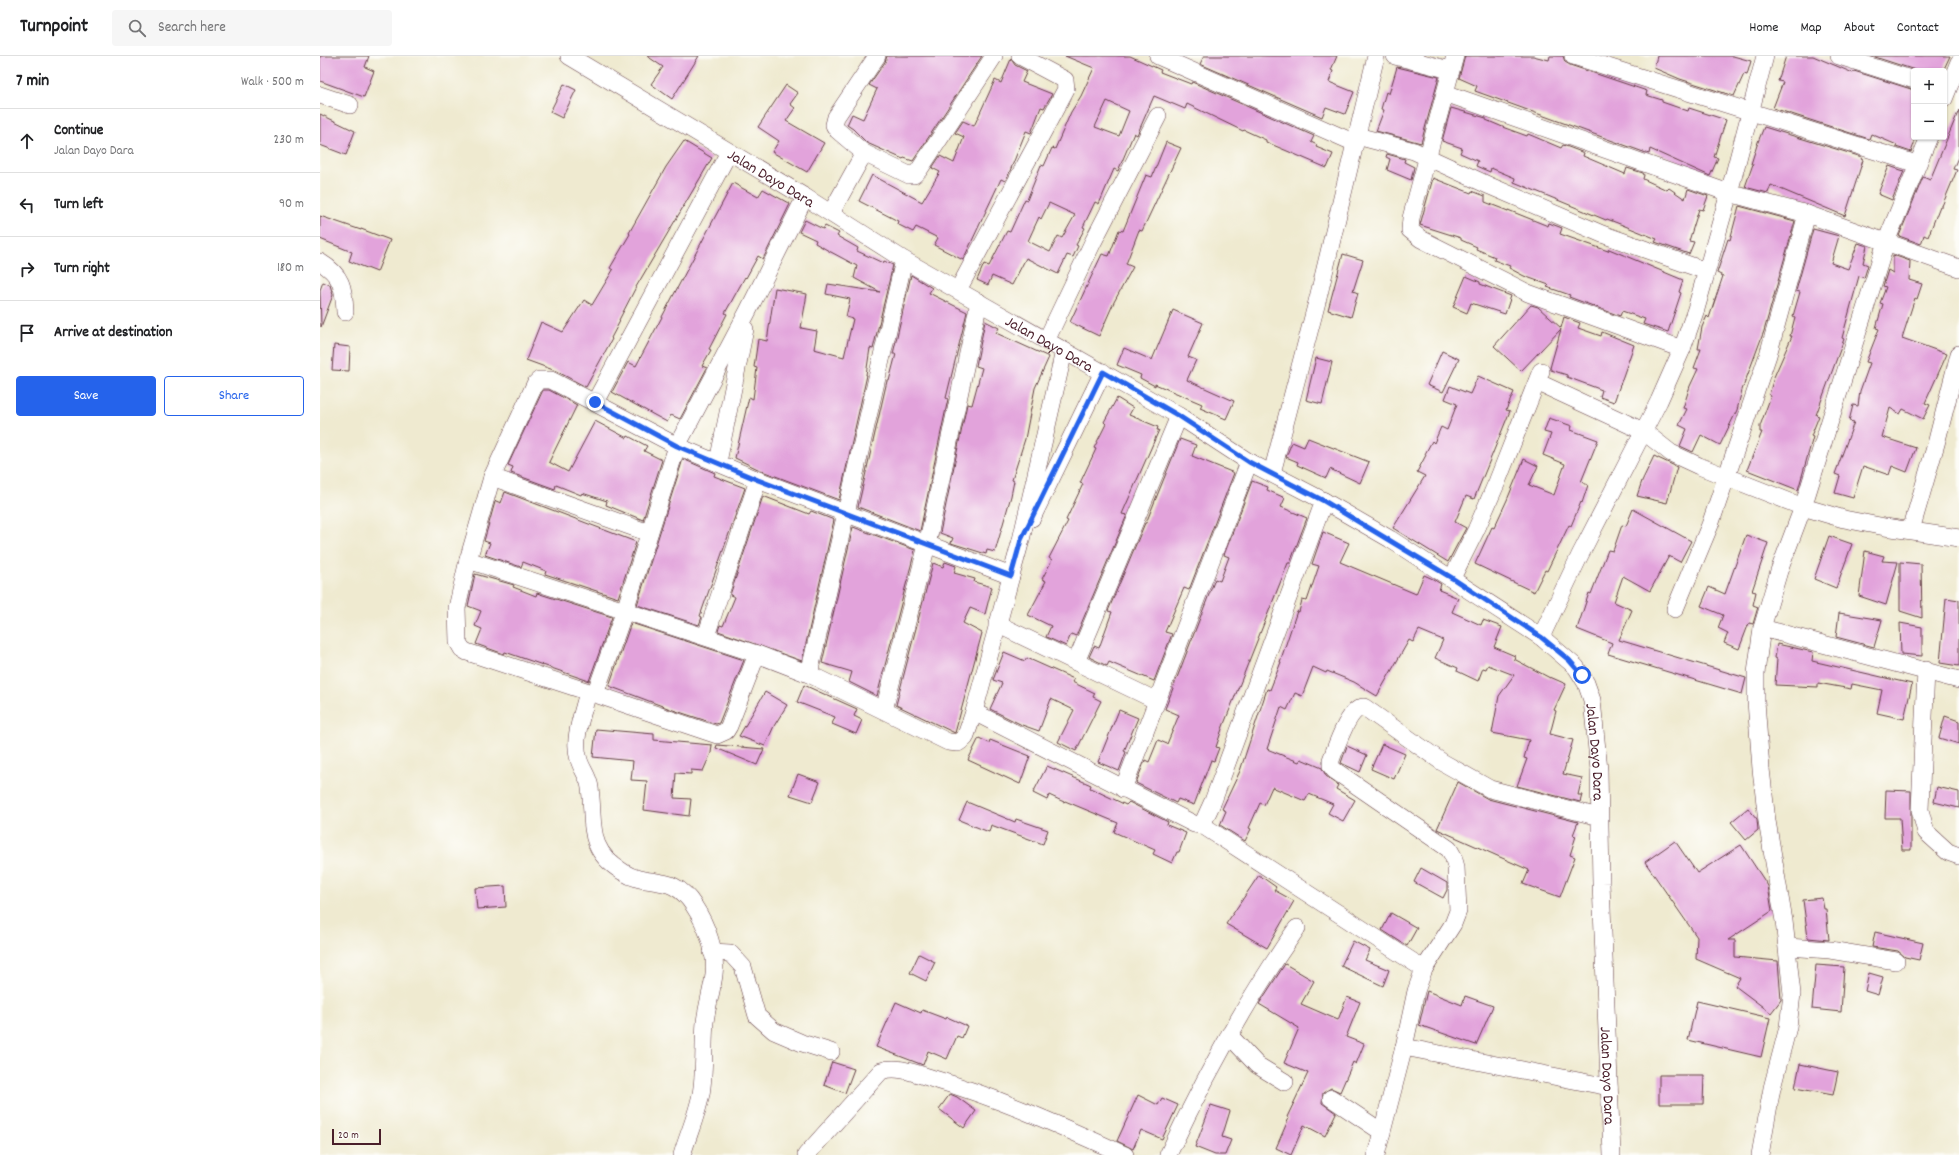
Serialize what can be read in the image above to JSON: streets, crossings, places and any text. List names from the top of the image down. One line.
{"streets":{"street":["Jalan Dayo Dara"]},"scale_bar":"20 m","page":{"header":"Turnpoint","search":"Search here","nav":["Home","Map","About","Contact"],"heading":["7 min","Walk · 500 m"],"map_buttons":["+","−"],"list":[["Continue","Jalan Dayo Dara","230 m"],["Turn left","90 m"],["Turn right","180 m"],"Arrive at destination"],"buttons":["Save","Share"],"scale":"20 m"}}
